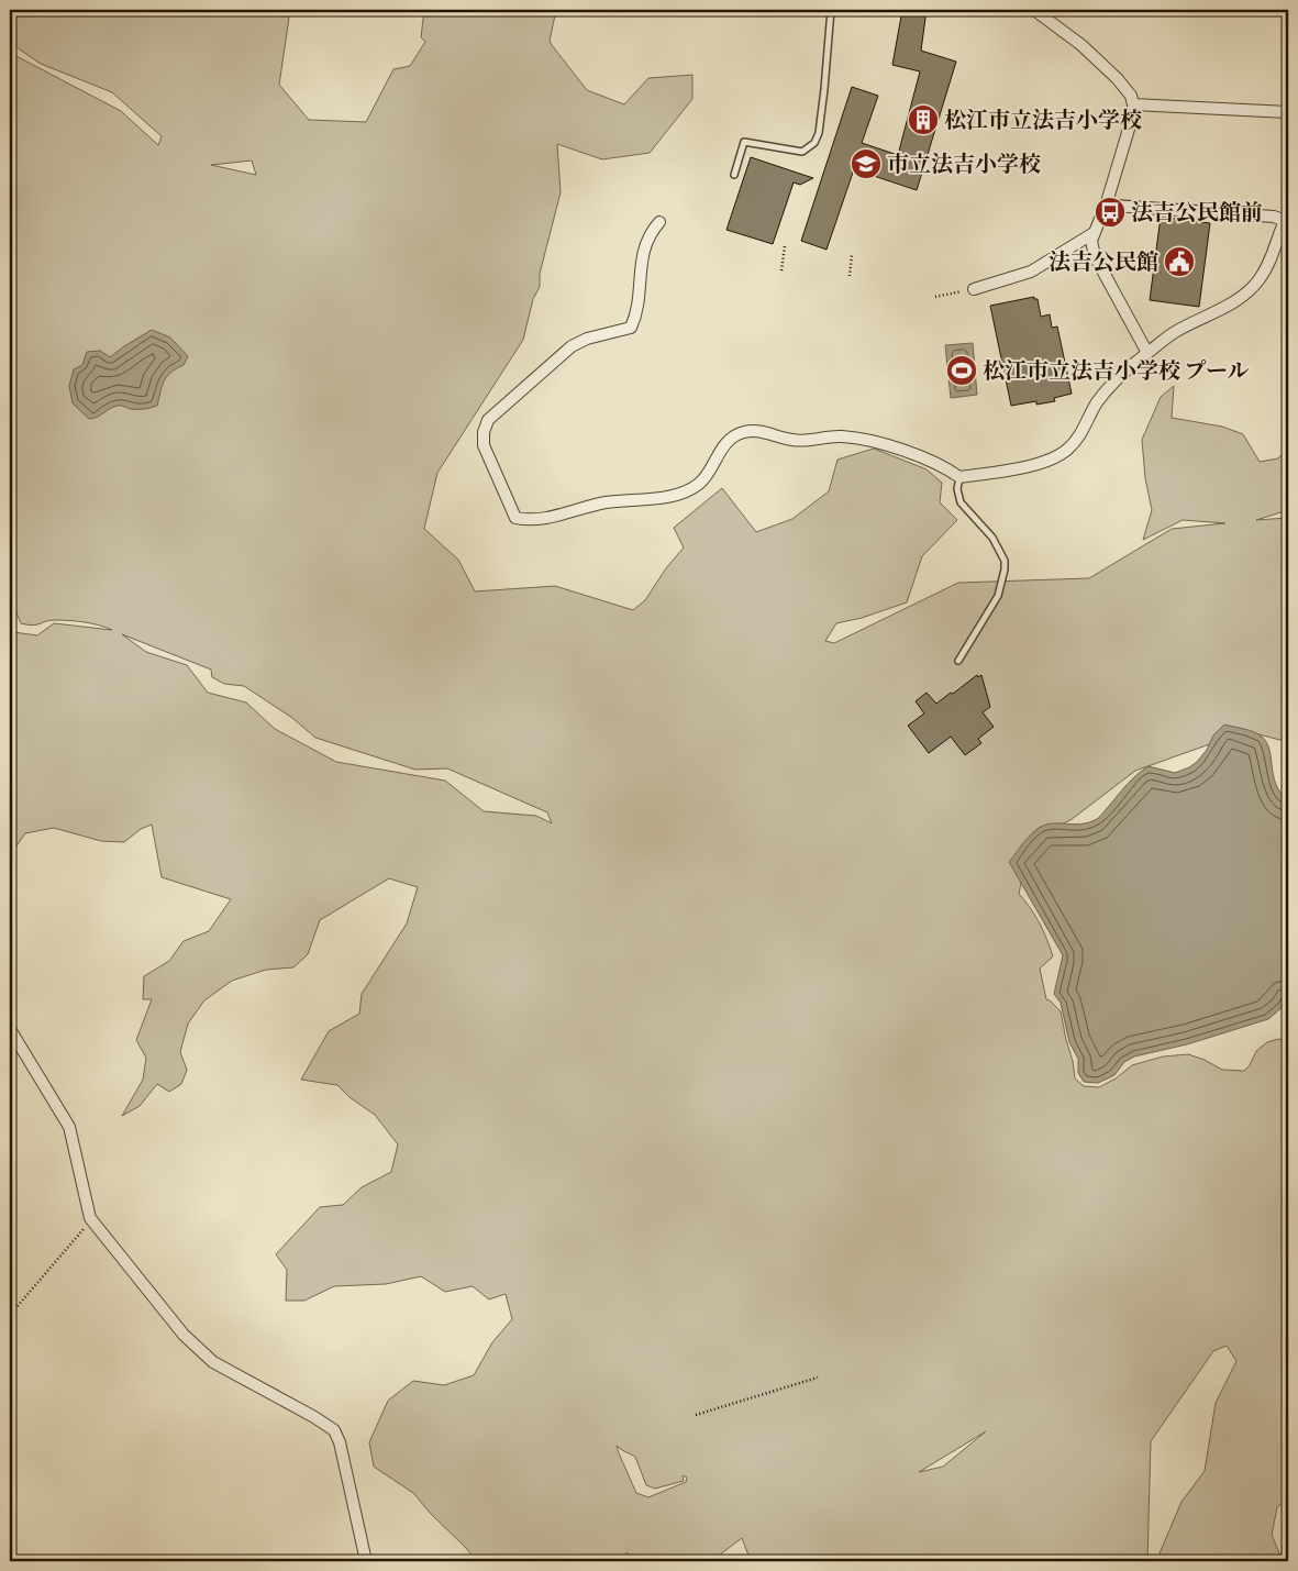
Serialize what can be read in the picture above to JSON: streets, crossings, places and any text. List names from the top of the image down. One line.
{"places":{"building":["松江市立法吉小学校"],"school or university":["市立法吉小学校"],"bus stop":["法吉公民館前"],"public building":["法吉公民館"],"sports":["松江市立法吉小学校 プール"]}}
